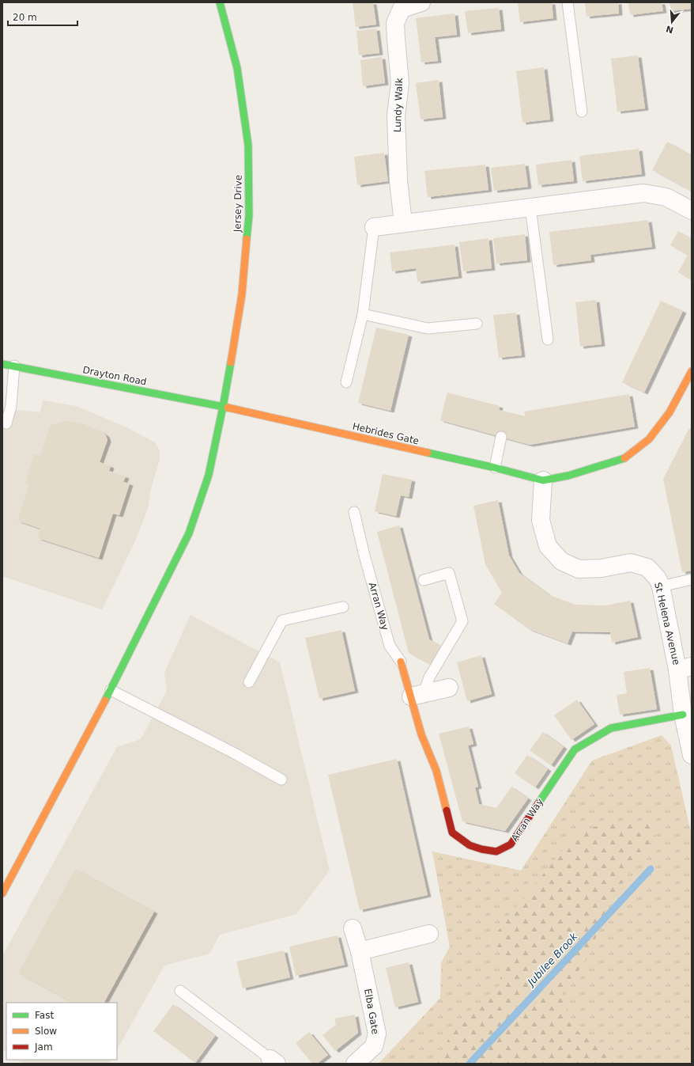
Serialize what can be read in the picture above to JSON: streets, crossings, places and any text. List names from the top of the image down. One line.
{"streets":{"street":["Lundy Walk","Jersey Drive","Drayton Road","Hebrides Gate","Arran Way","St Helena Avenue","Elba Gate"]},"crossings":[["Jersey Drive","Drayton Road"],["Jersey Drive","Hebrides Gate"],["Drayton Road","Hebrides Gate"],["Hebrides Gate","St Helena Avenue"],["Arran Way","St Helena Avenue"]],"water":["Jubilee Brook"],"legend":["Fast","Slow","Jam"],"scale_bar":"20 m","north":"bottom"}
